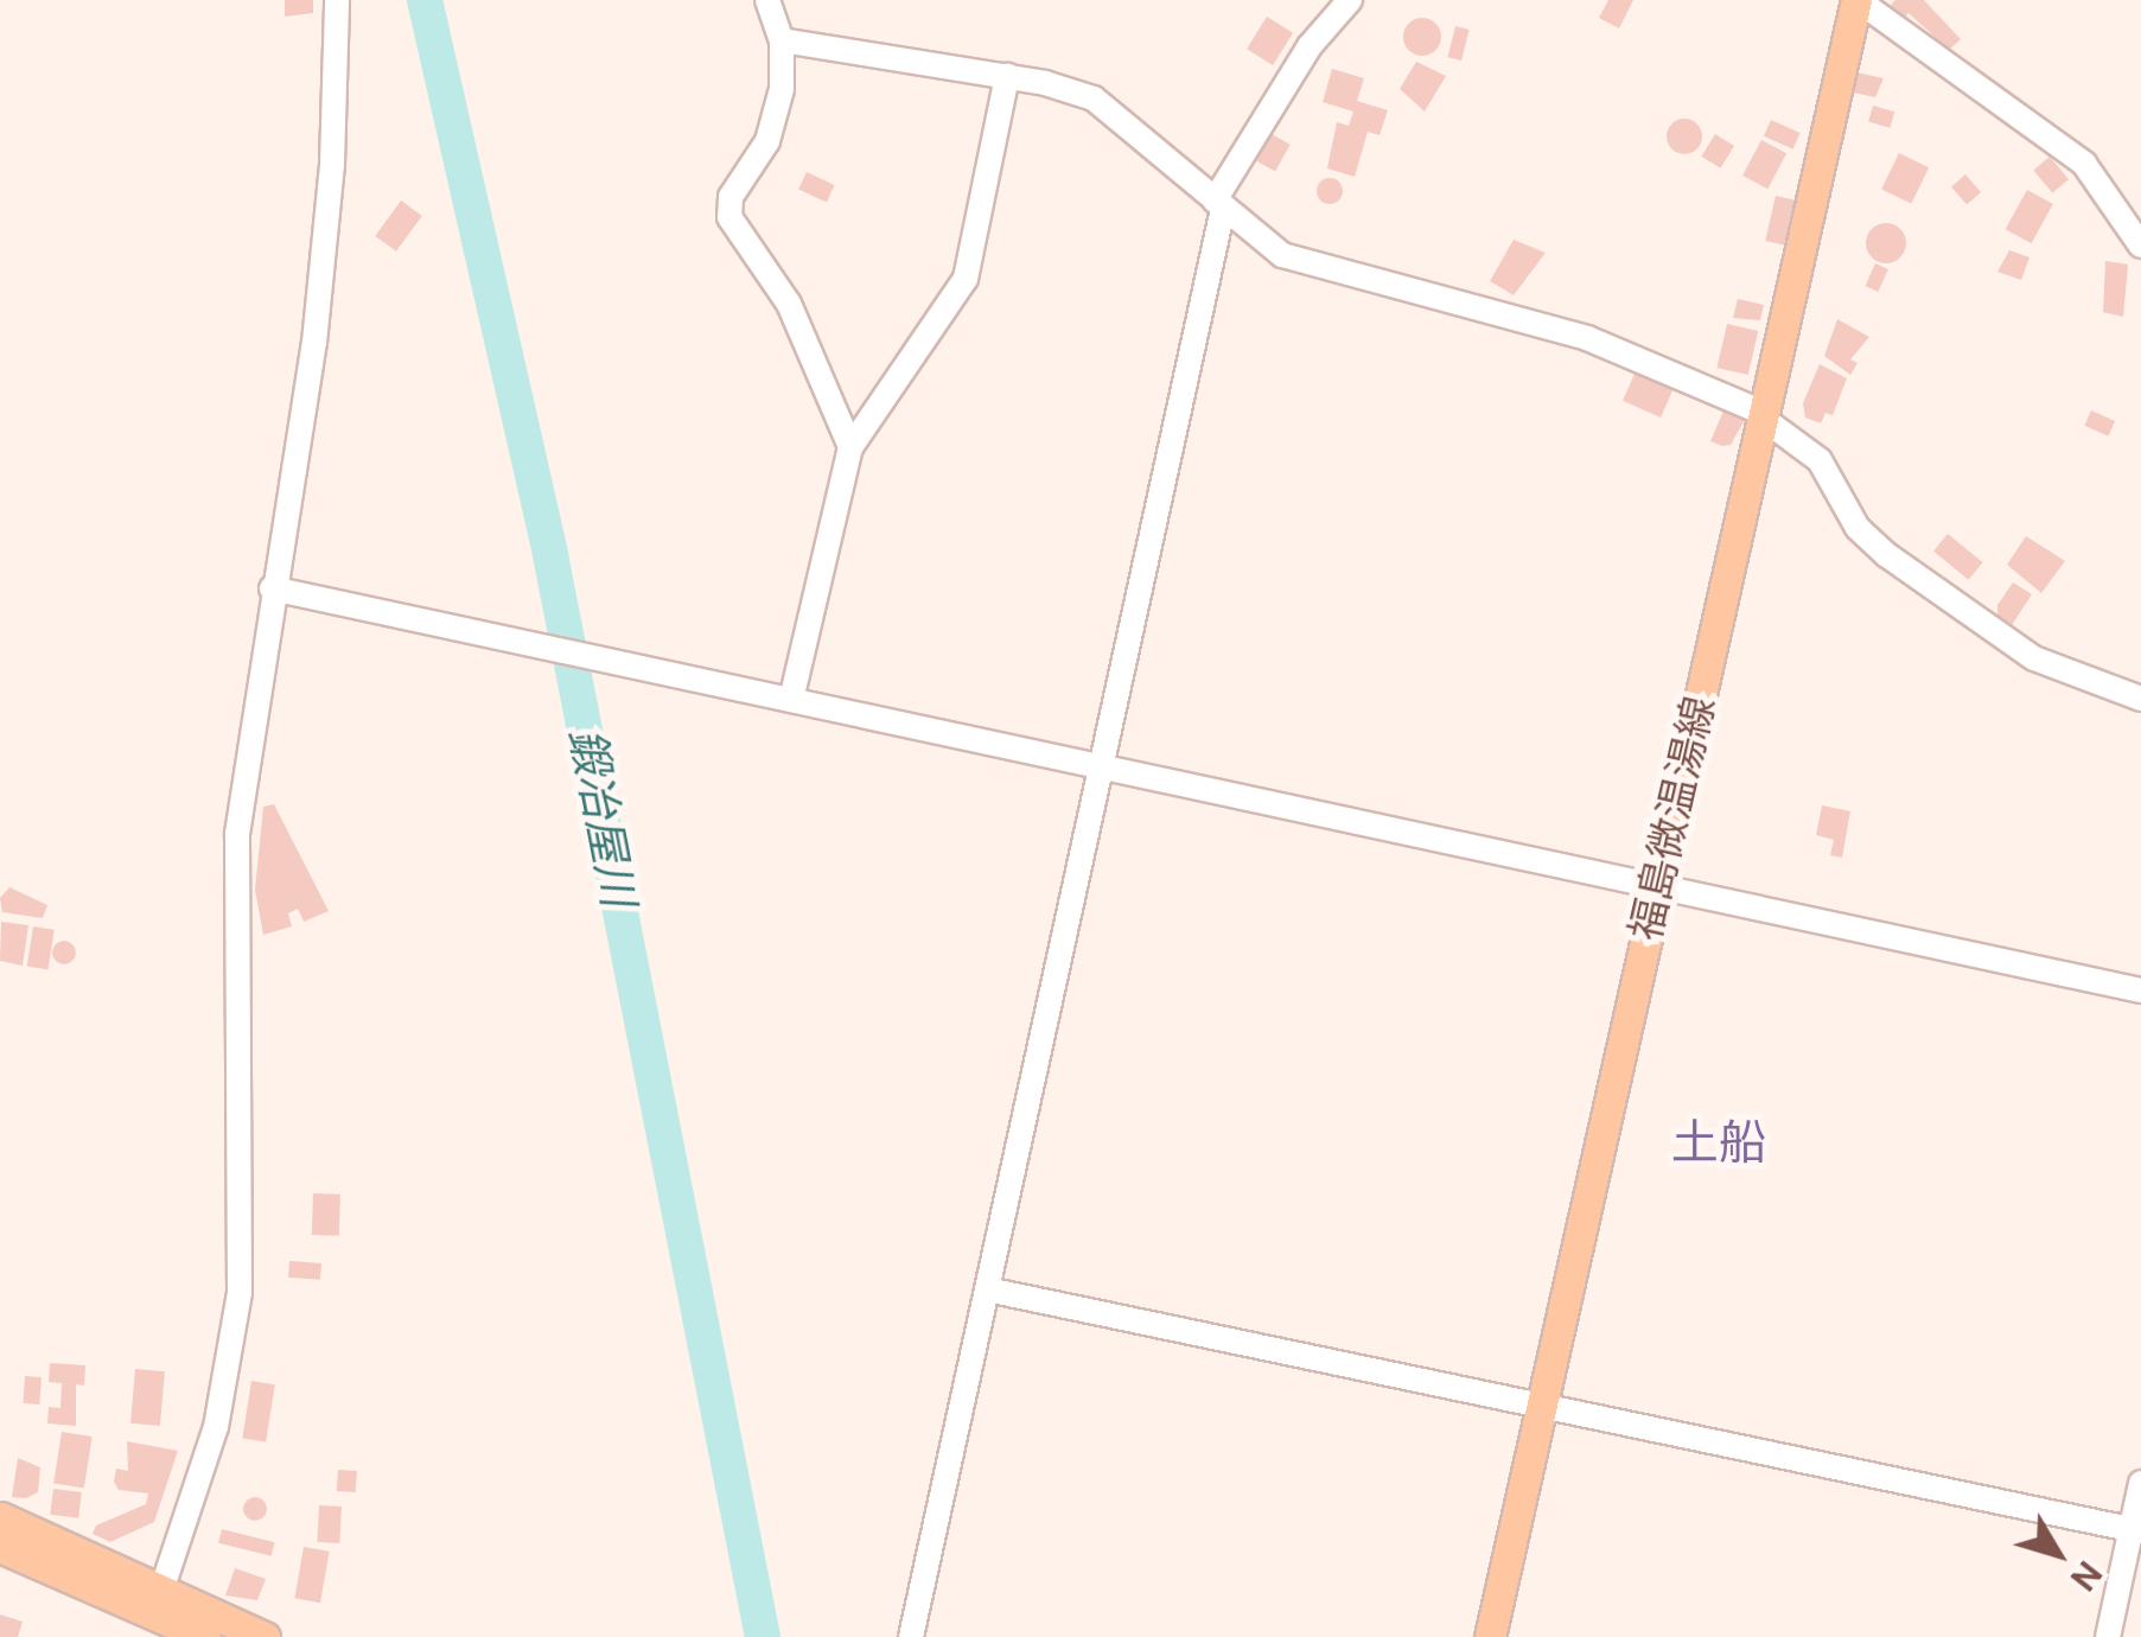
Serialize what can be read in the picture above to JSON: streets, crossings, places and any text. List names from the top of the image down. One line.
{"streets":{"main road":["福島微温湯線"]},"districts":["土船"],"water":["鍛冶屋川"],"north":"bottom right"}
